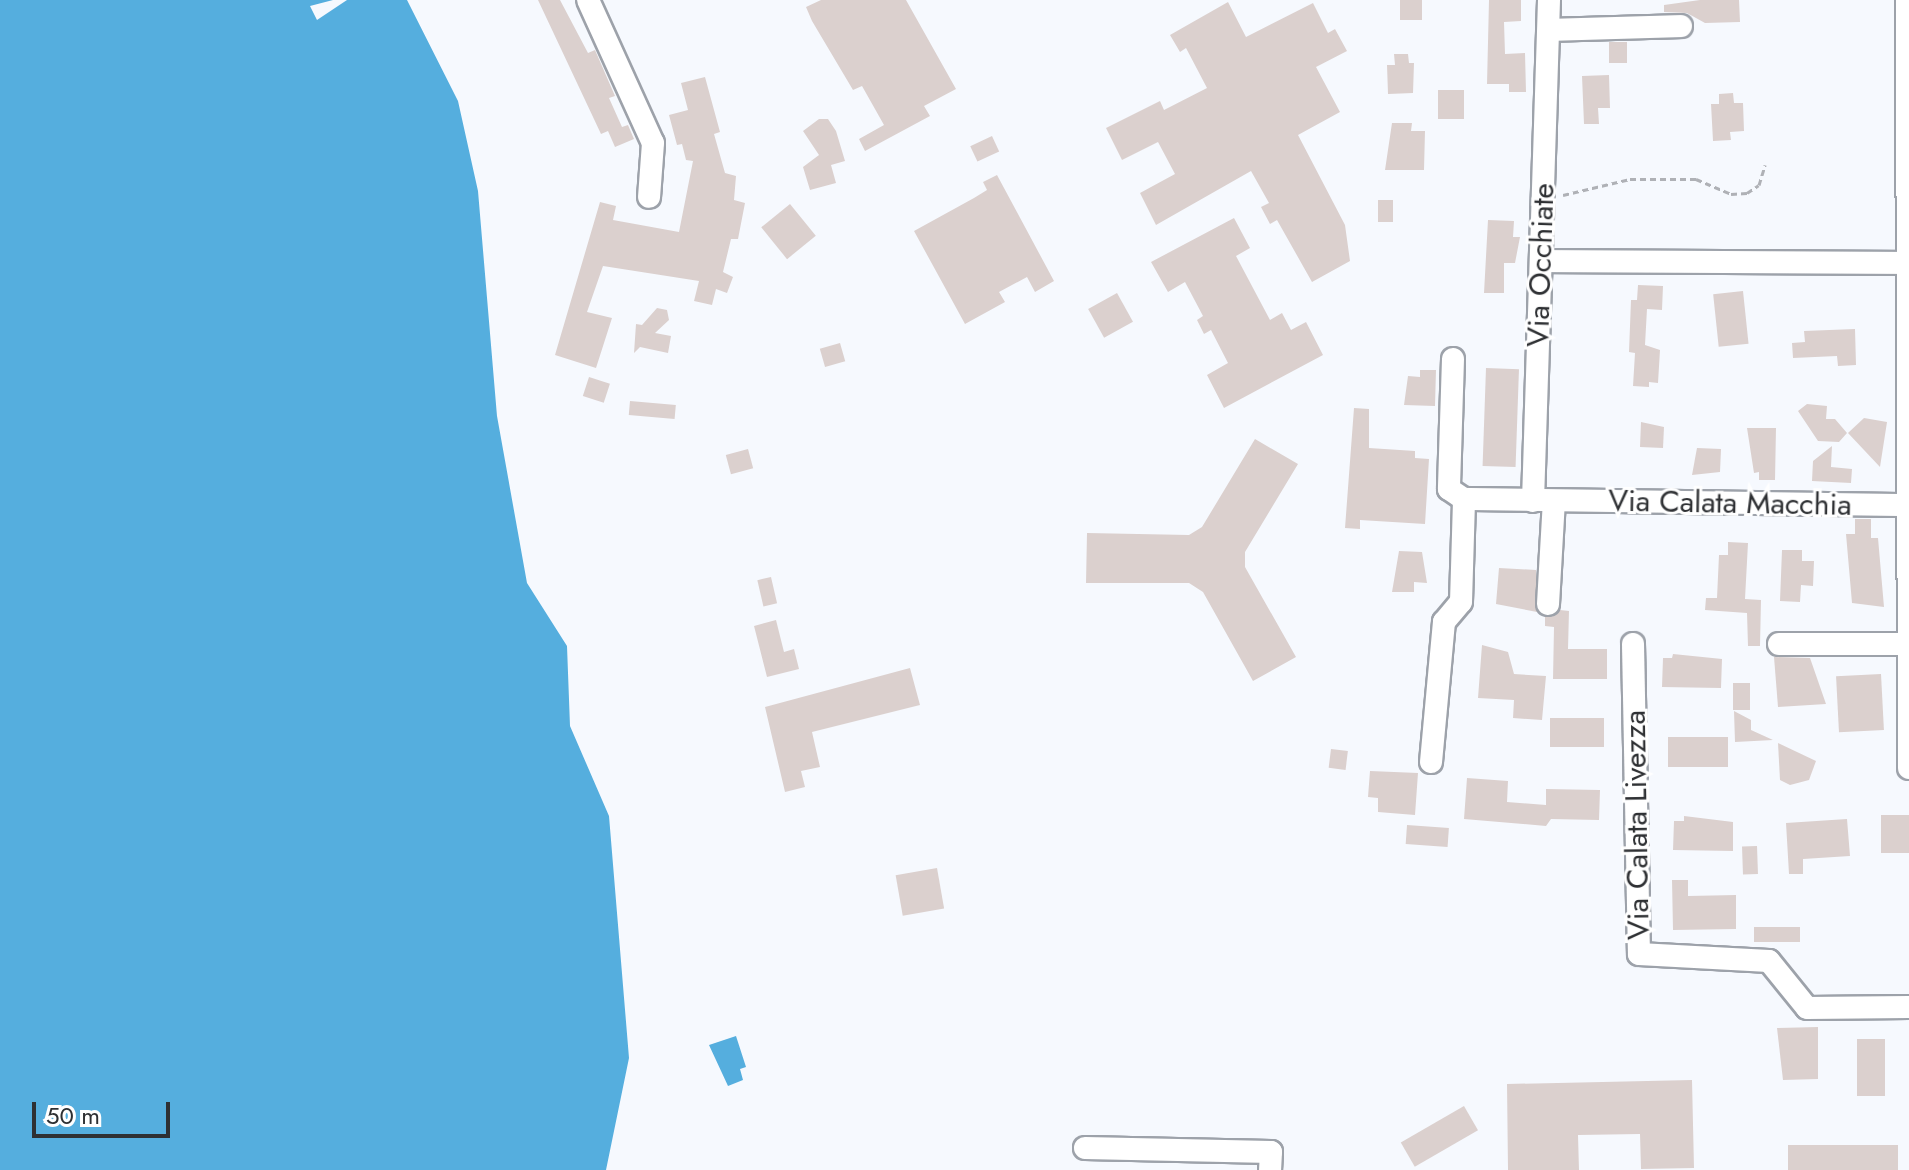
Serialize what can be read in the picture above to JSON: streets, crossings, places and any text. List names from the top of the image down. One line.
{"streets":{"street":["Via Occhiate","Via Calata Macchia","Via Calata Livezza"]},"crossings":[["Via Occhiate","Via Calata Macchia"]],"scale_bar":"50 m"}
